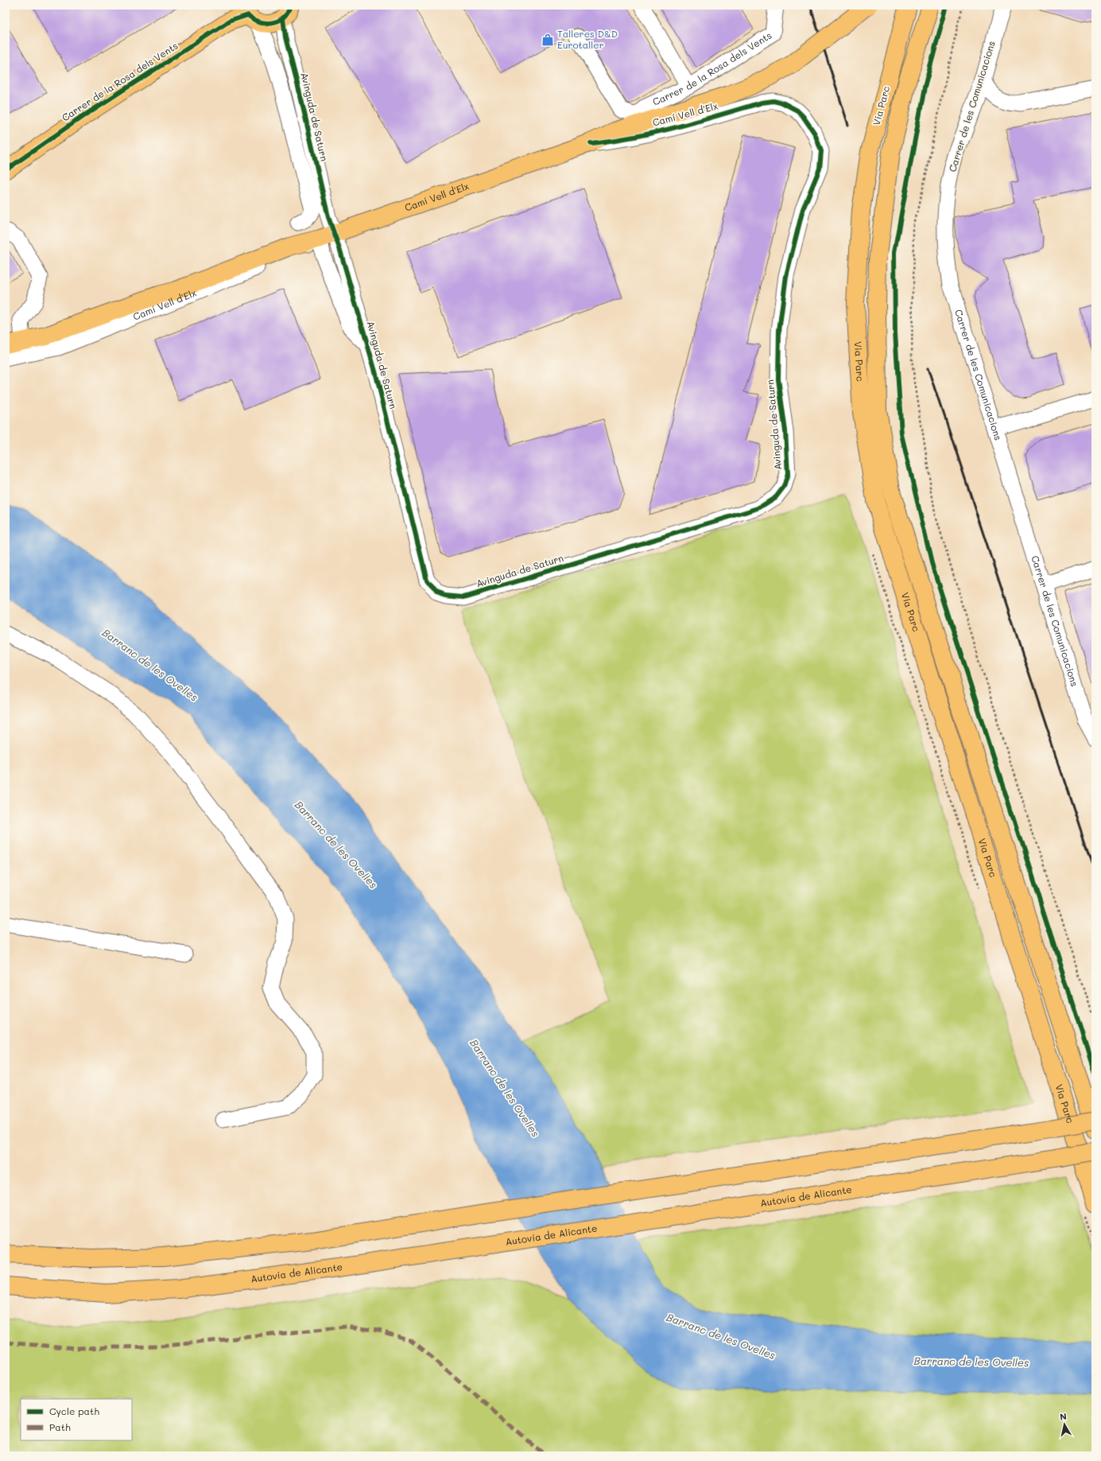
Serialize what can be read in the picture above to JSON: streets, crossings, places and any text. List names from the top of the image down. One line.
{"streets":{"main road":["Carrer de la Rosa dels Vents","Via Parc","Camí Vell d'Elx","Autovía de Alicante"],"street":["Carrer de les Comunicacions","Avinguda de Saturn"]},"crossings":[["Carrer de la Rosa dels Vents","Camí Vell d'Elx"],["Camí Vell d'Elx","Avinguda de Saturn"]],"water":["Barranc de les Ovelles"],"places":{"shop":["Talleres D&D Eurotaller"]},"legend":["Cycle path","Path"],"north":"top"}
